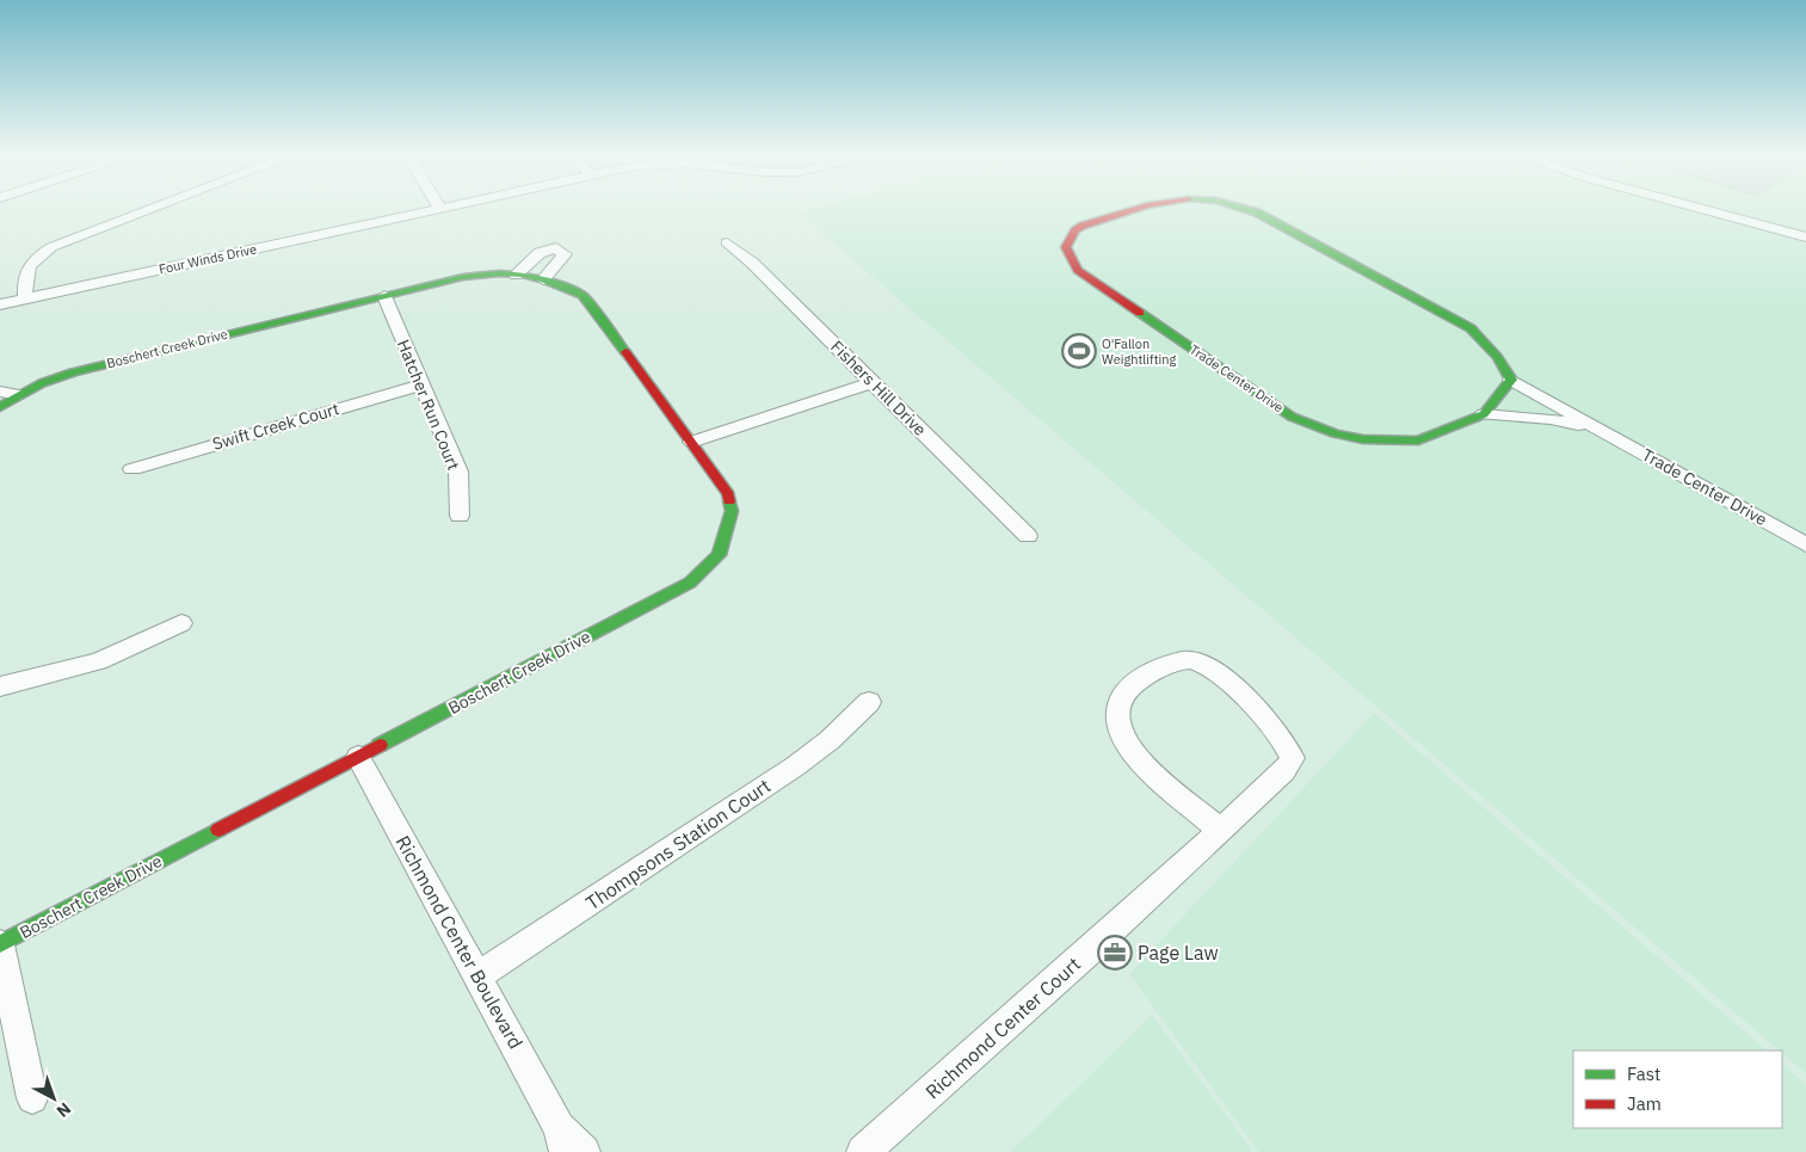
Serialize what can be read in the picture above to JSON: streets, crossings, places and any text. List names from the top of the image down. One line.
{"streets":{"street":["Four Winds Drive","Boschert Creek Drive","Trade Center Drive","Fishers Hill Drive","Hatcher Run Court","Swift Creek Court","Thompsons Station Court","Richmond Center Boulevard","Richmond Center Court"]},"crossings":[["Boschert Creek Drive","Hatcher Run Court"],["Boschert Creek Drive","Richmond Center Boulevard"],["Hatcher Run Court","Swift Creek Court"],["Thompsons Station Court","Richmond Center Boulevard"]],"places":{"sports":["O'Fallon Weightlifting"],"office":["Page Law"]},"legend":["Fast","Jam"],"north":"bottom right"}
